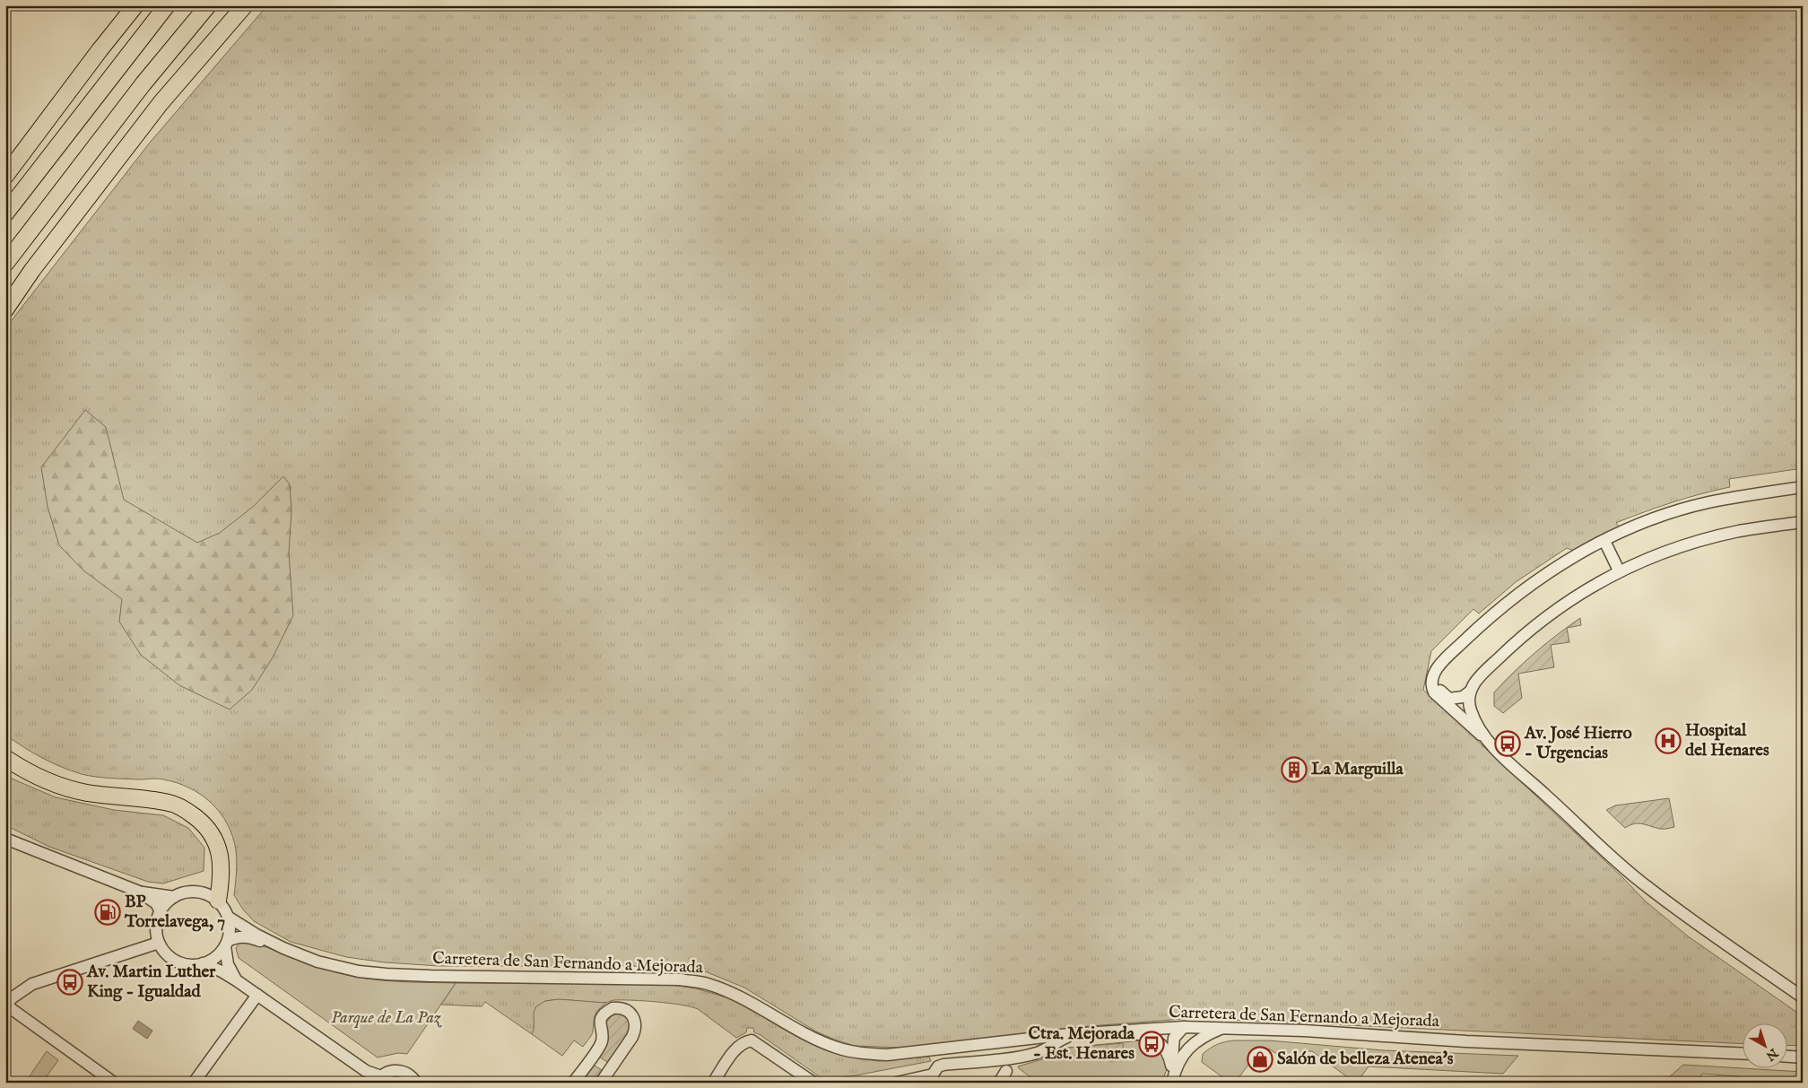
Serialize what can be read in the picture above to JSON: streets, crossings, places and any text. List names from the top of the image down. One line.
{"streets":{"street":["Carretera de San Fernando a Mejorada"]},"parks":["Parque de La Paz"],"places":{"hospital":["Hospital del Henares"],"bus stop":["Av. José Hierro - Urgencias","Av. Martin Luther King - Igualdad","Ctra. Mejorada - Est. Henares"],"building":["La Marguilla"],"fuel station":["BP Torrelavega, 7"],"shop":["Salón de belleza Atenea's"]},"north":"bottom right"}
